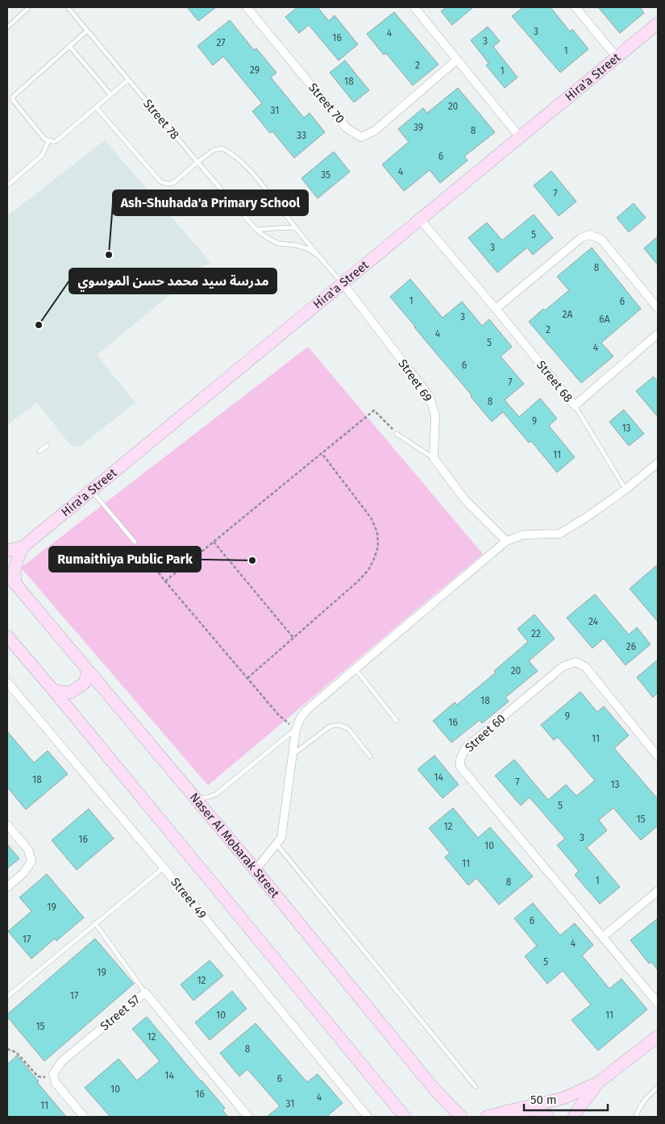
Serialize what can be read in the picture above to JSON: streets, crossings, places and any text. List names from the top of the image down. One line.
{"streets":{"street":["Hira'a Street","Street 70","Street 69","Street 68","Street 60","Naser Al Mobarak Street","Street 49","Street 57"],"lane":["Street 78"]},"crossings":[["Hira'a Street","Street 78"],["Hira'a Street","Street 69"],["Hira'a Street","Street 68"],["Hira'a Street","Naser Al Mobarak Street"],["Street 78","Street 69"]],"places":["Ash-Shuhada'a Primary School","مدرسة سيد محمد حسن الموسوي","Rumaithiya Public Park"],"house_numbers":["3","4","16","3","27","1","2","29","1","18","20","31","39","8","33","6","4","35","7","5","3","8","1","6","2A","3","6A","2","4","5","4","6","7","8","9","13","11","24","22","26","20","18","9","16","11","14","18","7","13","5","15","12","3","16","10","11","1","8","19","6","17","4","5","19","12","17","10","11","15","12","8","14","6","10","16","4","31","11"],"scale_bar":"50 m"}
